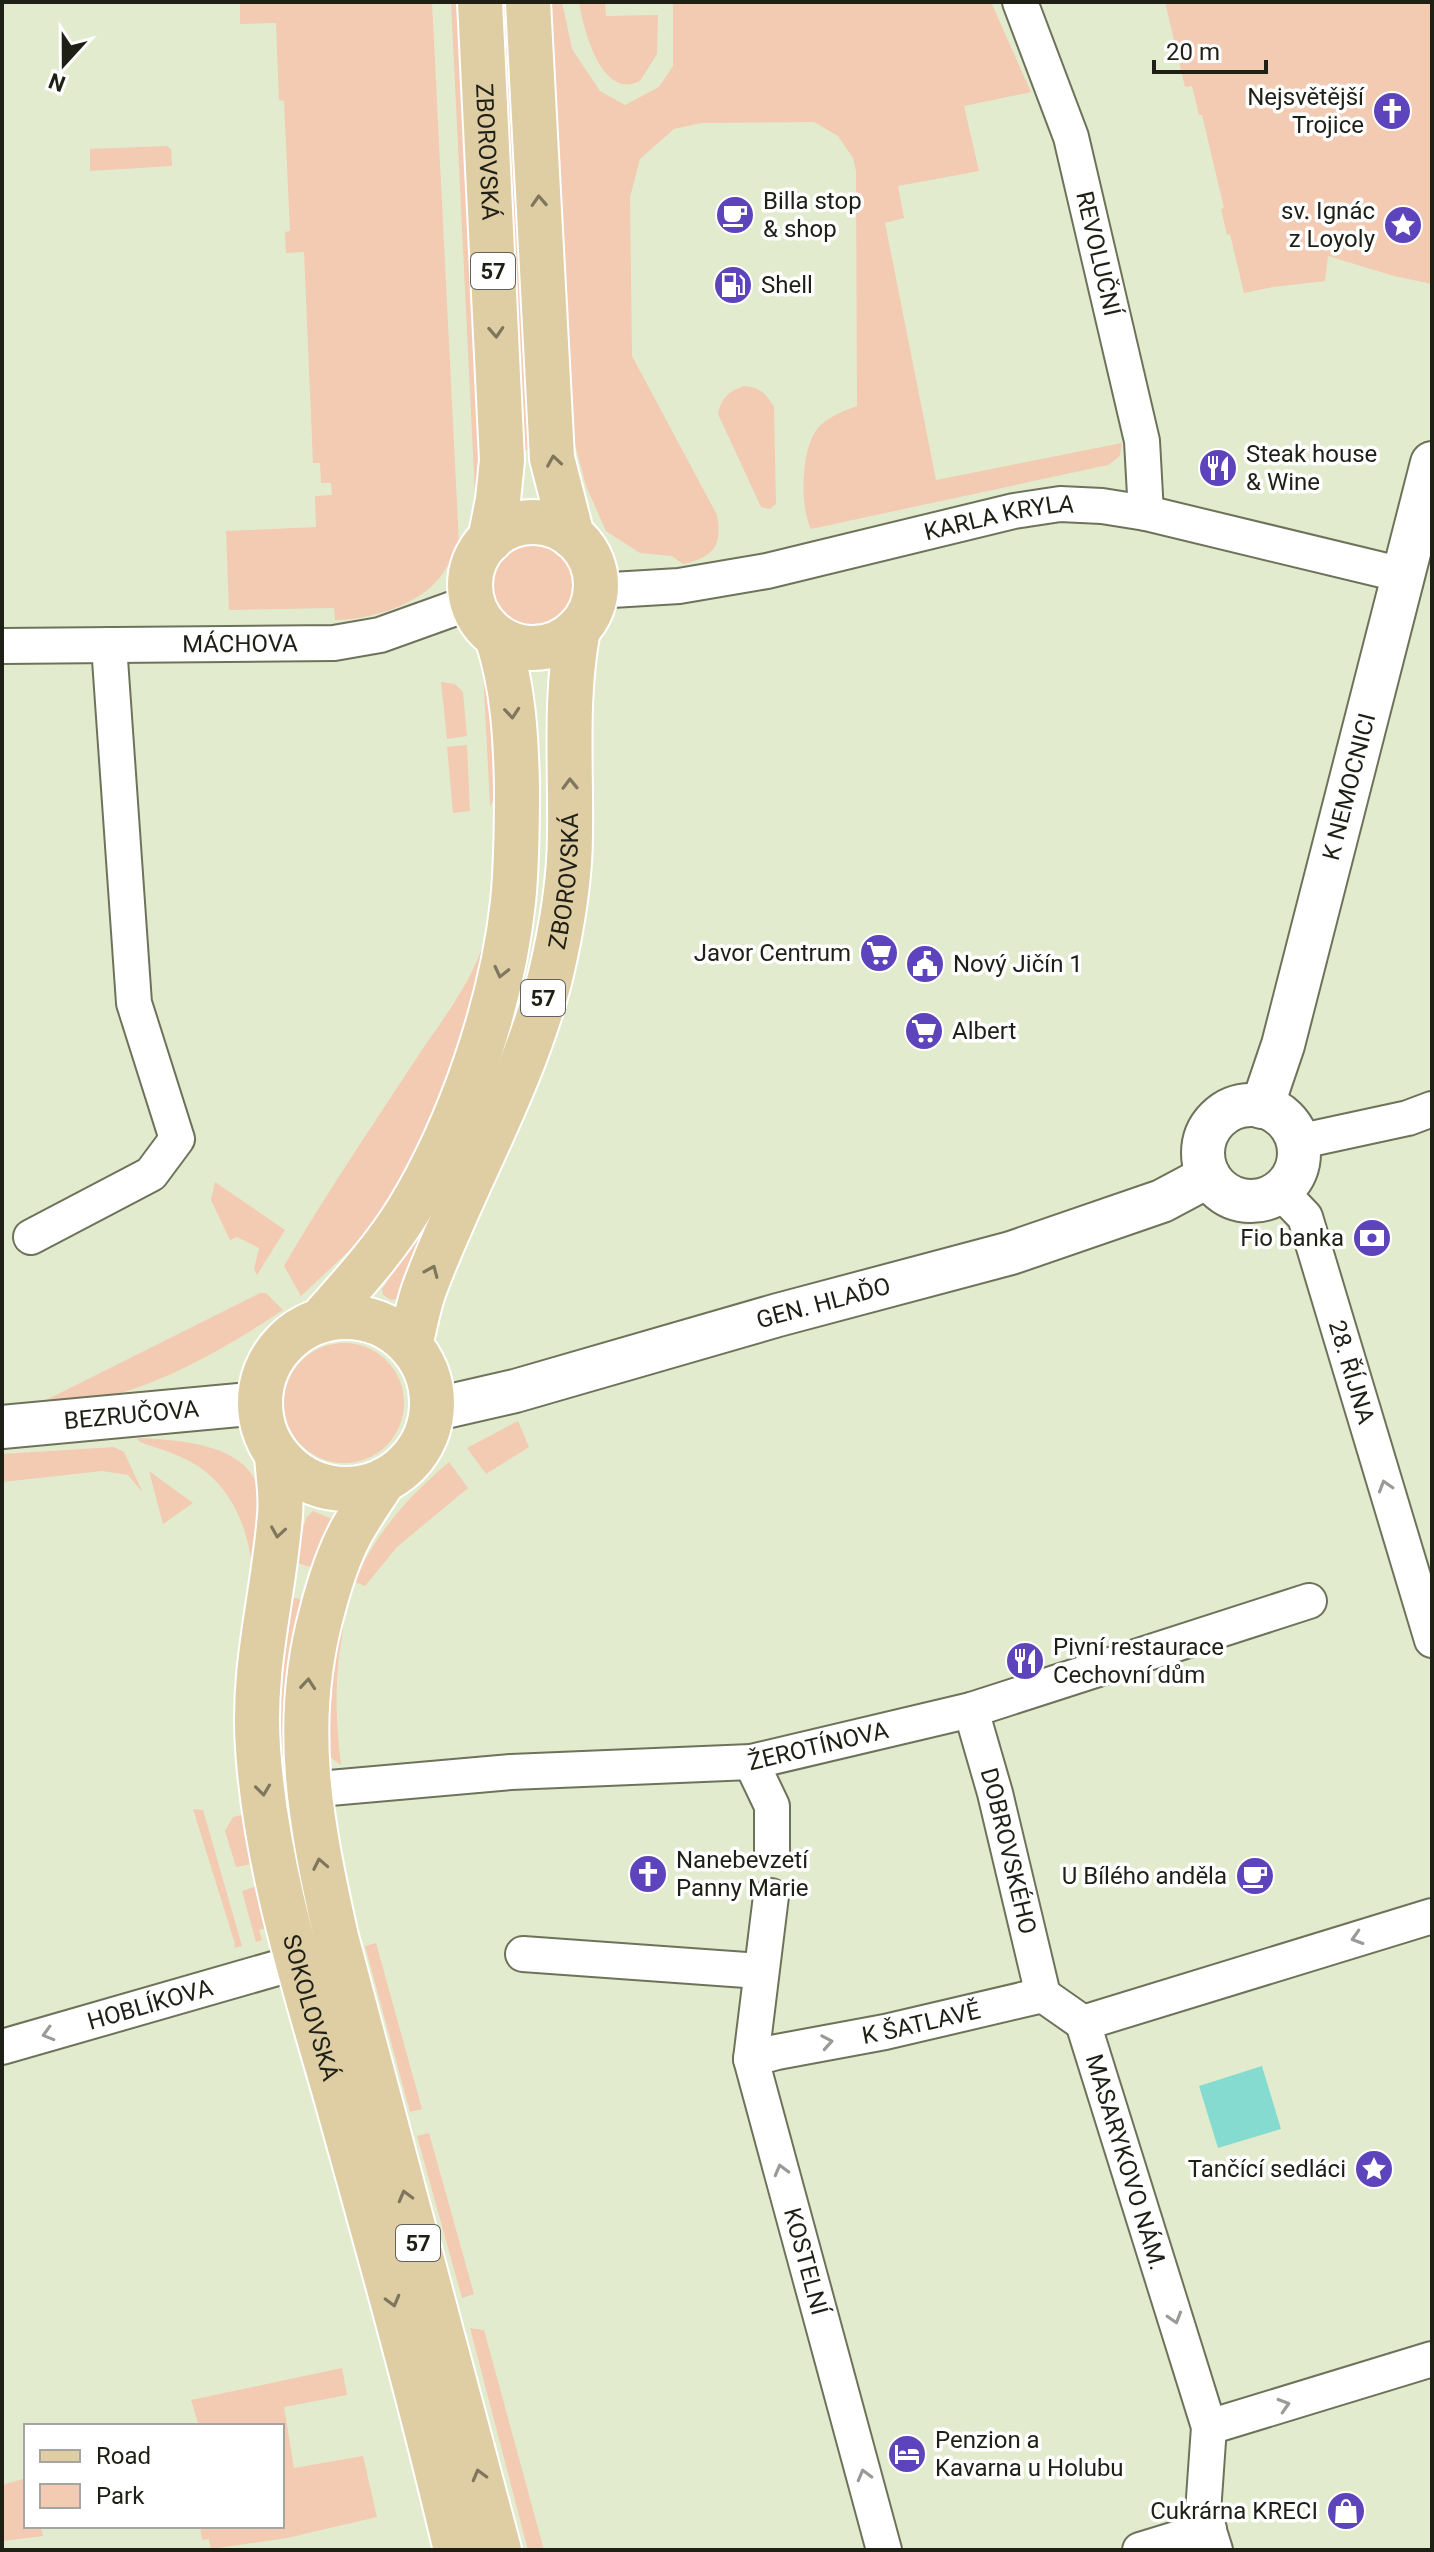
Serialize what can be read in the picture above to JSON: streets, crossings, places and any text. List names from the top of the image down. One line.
{"streets":{"main road":["ZBOROVSKÁ","57","SOKOLOVSKÁ"],"street":["REVOLUČNÍ","KARLA KRYLA","MÁCHOVA","K NEMOCNICI","GEN. HLAĎO","28. ŘÍJNA","BEZRUČOVA","ŽEROTÍNOVA","DOBROVSKÉHO","HOBLÍKOVA","K ŠATLAVĚ","MASARYKOVO NÁM.","KOSTELNÍ"]},"crossings":[["ZBOROVSKÁ","57"],["ZBOROVSKÁ","KARLA KRYLA"],["ZBOROVSKÁ","MÁCHOVA"],["ZBOROVSKÁ","GEN. HLAĎO"],["ZBOROVSKÁ","BEZRUČOVA"],["ZBOROVSKÁ","SOKOLOVSKÁ"],["REVOLUČNÍ","KARLA KRYLA"],["57","KARLA KRYLA"],["57","MÁCHOVA"],["57","GEN. HLAĎO"],["57","BEZRUČOVA"],["57","SOKOLOVSKÁ"],["KARLA KRYLA","MÁCHOVA"],["KARLA KRYLA","K NEMOCNICI"],["K NEMOCNICI","GEN. HLAĎO"],["K NEMOCNICI","28. ŘÍJNA"],["GEN. HLAĎO","28. ŘÍJNA"],["GEN. HLAĎO","BEZRUČOVA"],["GEN. HLAĎO","SOKOLOVSKÁ"],["BEZRUČOVA","SOKOLOVSKÁ"],["ŽEROTÍNOVA","DOBROVSKÉHO"],["ŽEROTÍNOVA","SOKOLOVSKÁ"],["DOBROVSKÉHO","K ŠATLAVĚ"],["HOBLÍKOVA","SOKOLOVSKÁ"],["K ŠATLAVĚ","KOSTELNÍ"]],"one_way":["28. ŘÍJNA","HOBLÍKOVA","K ŠATLAVĚ","KOSTELNÍ"],"places":{"church":["Nejsvětější Trojice","Nanebevzetí Panny Marie"],"cafe":["Billa stop & shop","U Bílého anděla"],"place":["sv. Ignác z Loyoly","Tančící sedláci"],"fuel station":["Shell"],"restaurant":["Steak house & Wine","Pivní restaurace Cechovní dům"],"supermarket":["Javor Centrum","Albert"],"public building":["Nový Jičín 1"],"bank":["Fio banka"],"hotel":["Penzion a Kavarna u Holubu"],"shop":["Cukrárna KRECI"]},"legend":["Road","Park"],"scale_bar":"20 m","north":"bottom"}
